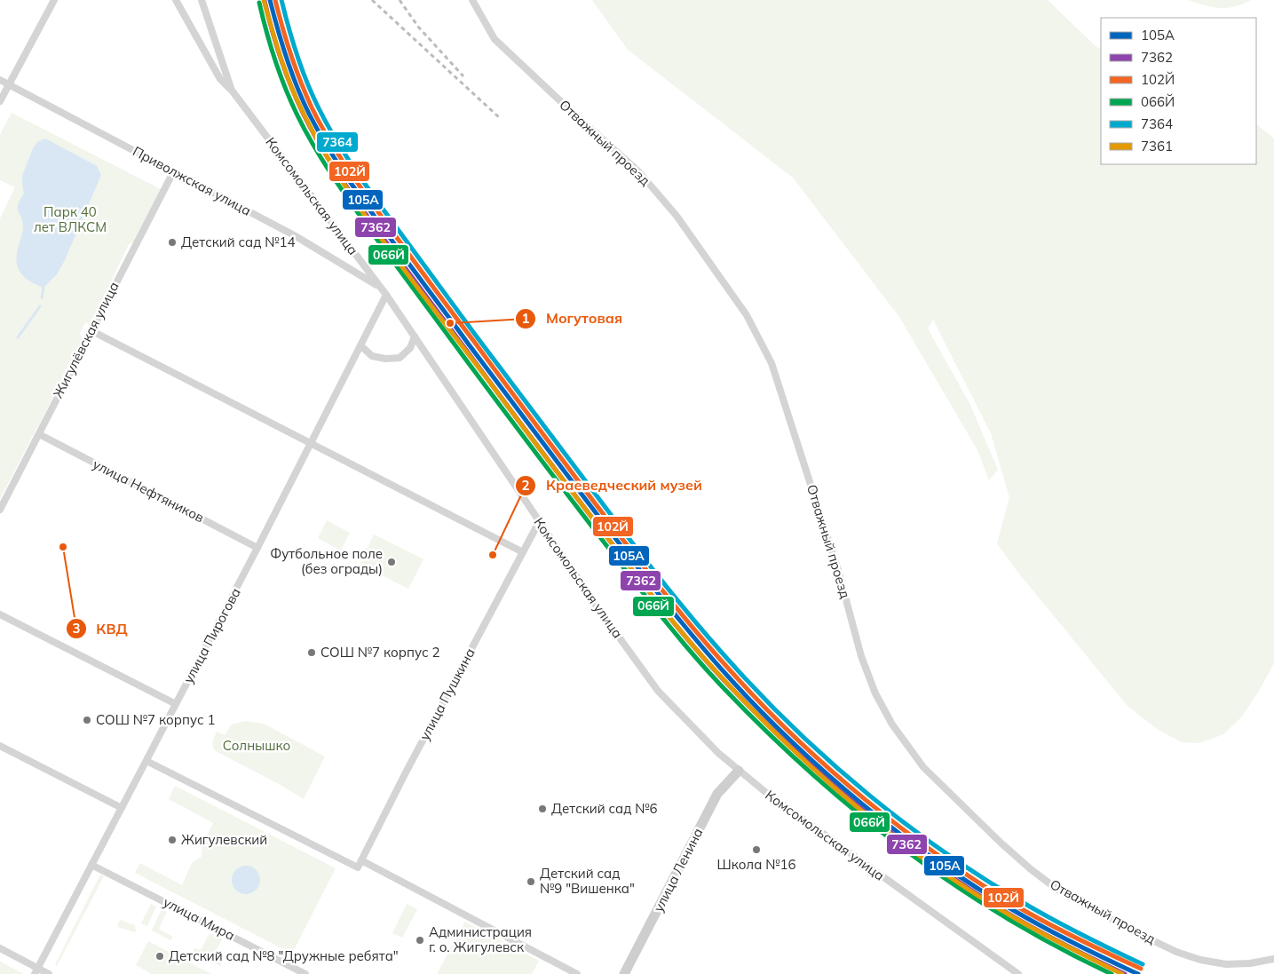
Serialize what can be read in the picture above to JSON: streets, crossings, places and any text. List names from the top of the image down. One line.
{"streets":{"street":["Отважный проезд","Приволжская улица","Комсомольская улица","Жигулёвская улица","улица Нефтяников","улица Пирогова","улица Пушкина","улица Ленина","улица Мира"]},"crossings":[["Приволжская улица","Комсомольская улица"],["Приволжская улица","Жигулёвская улица"],["Комсомольская улица","улица Пирогова"],["Комсомольская улица","улица Пушкина"],["Комсомольская улица","улица Ленина"],["Жигулёвская улица","улица Нефтяников"],["улица Нефтяников","улица Пирогова"],["улица Пирогова","улица Пушкина"],["улица Пирогова","улица Мира"]],"parks":["Парк 40 лет ВЛКСМ","Солнышко"],"places":["Детский сад №14","Могутовая","КВД","Краеведческий музей","Футбольное поле (без ограды)","СОШ №7 корпус 2","СОШ №7 корпус 1","Детский сад №6","Жигулевский","Школа №16","Детский сад №9 \"Вишенка\"","Администрация г. о. Жигулевск","Детский сад №8 \"Дружные ребята\""],"lines":["transit line 105А","transit line 102Й","transit line 7364","transit line 7361","transit line 7362","transit line 066Й"],"legend":["105А","7362","102Й","066Й","7364","7361"]}
